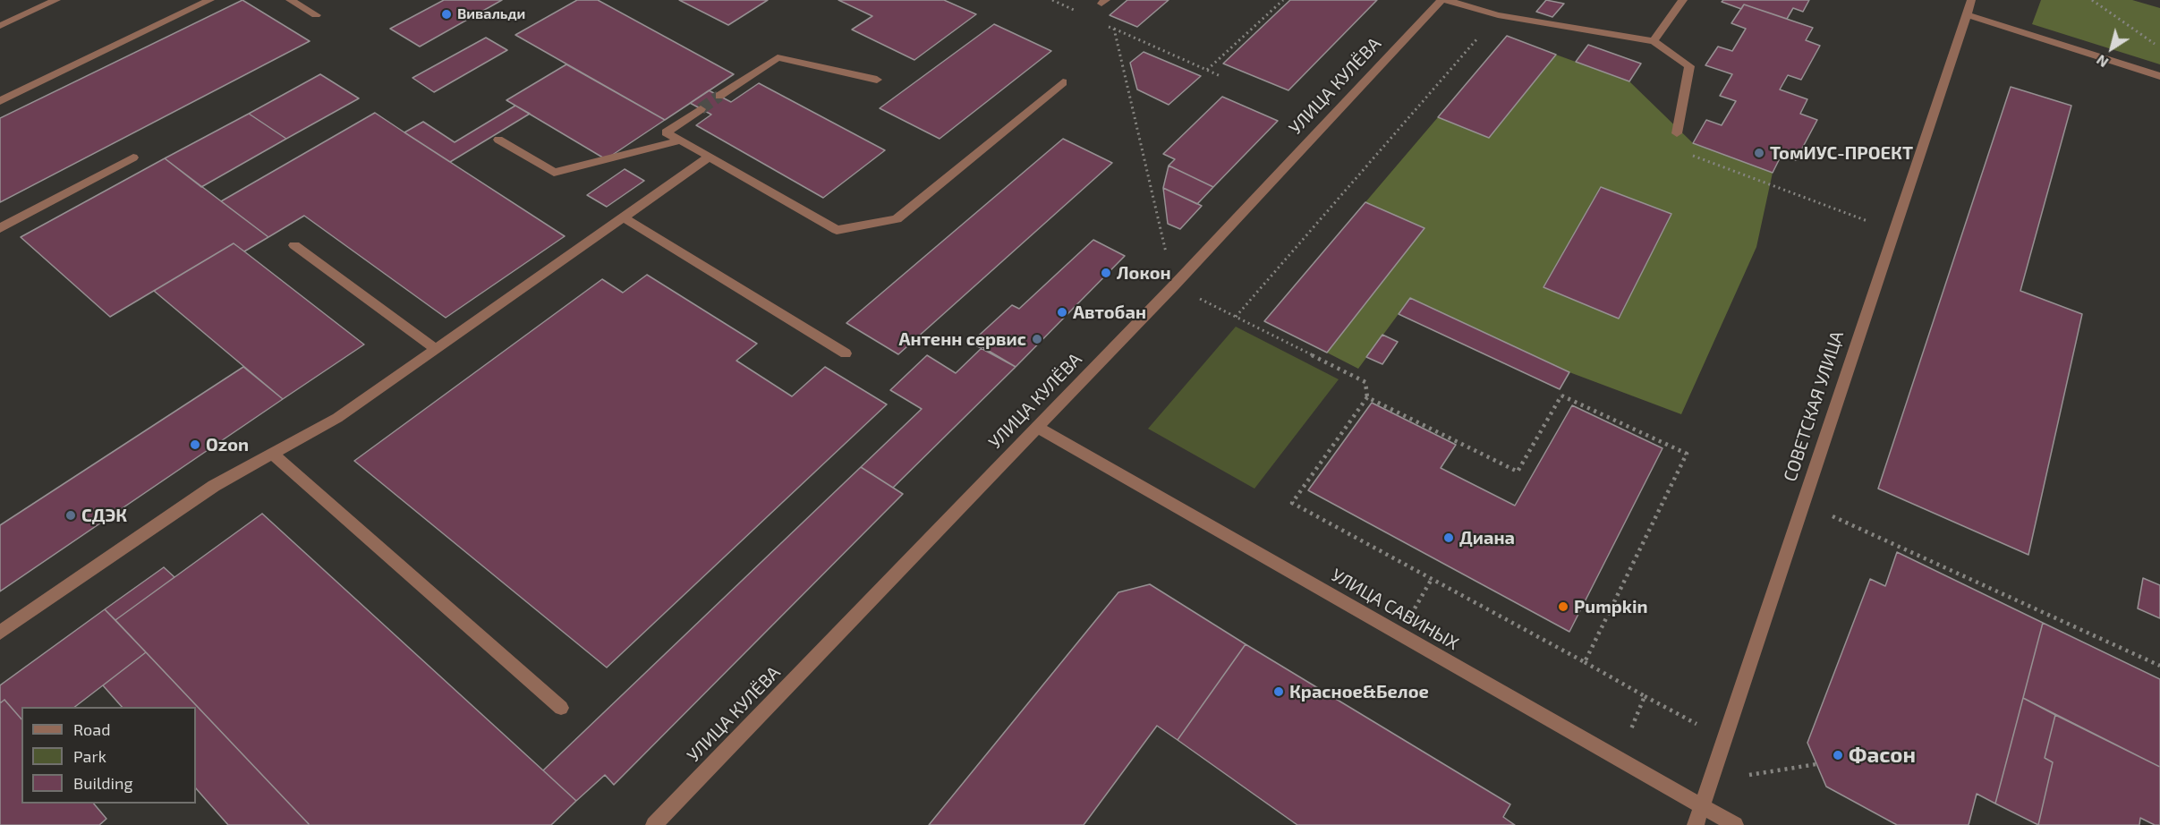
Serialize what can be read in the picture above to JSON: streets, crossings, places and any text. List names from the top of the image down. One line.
{"streets":{"street":["УЛИЦА КУЛЁВА","СОВЕТСКАЯ УЛИЦА","УЛИЦА САВИНЫХ"]},"crossings":[["УЛИЦА КУЛЁВА","УЛИЦА САВИНЫХ"],["СОВЕТСКАЯ УЛИЦА","УЛИЦА САВИНЫХ"]],"places":["Вивальди","ТомИУС-ПРОЕКТ","Локон","Автобан","Антенн сервис","Ozon","СДЭК","Диана","Pumpkin","Красное&Белое","Фасон"],"legend":["Road","Park","Building"],"north":"bottom left"}
